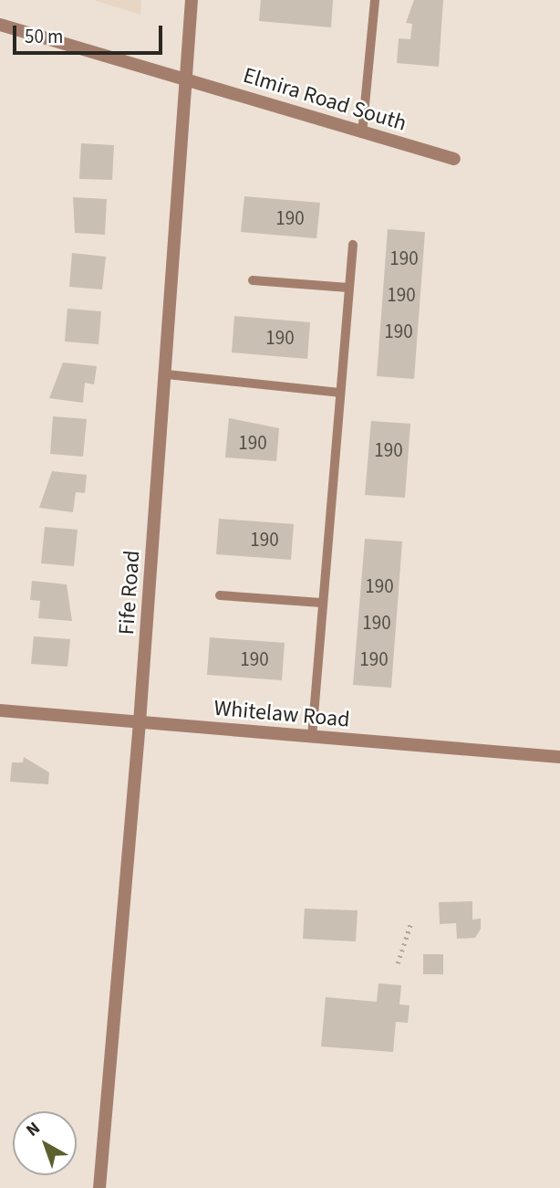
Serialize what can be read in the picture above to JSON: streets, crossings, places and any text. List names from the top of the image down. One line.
{"streets":{"street":["Elmira Road South","Fife Road","Whitelaw Road"]},"crossings":[["Elmira Road South","Fife Road"],["Fife Road","Whitelaw Road"]],"house_numbers":["190","190","190","190","190","190","190","190","190","190","190","190"],"scale_bar":"50 m","north":"top left"}
